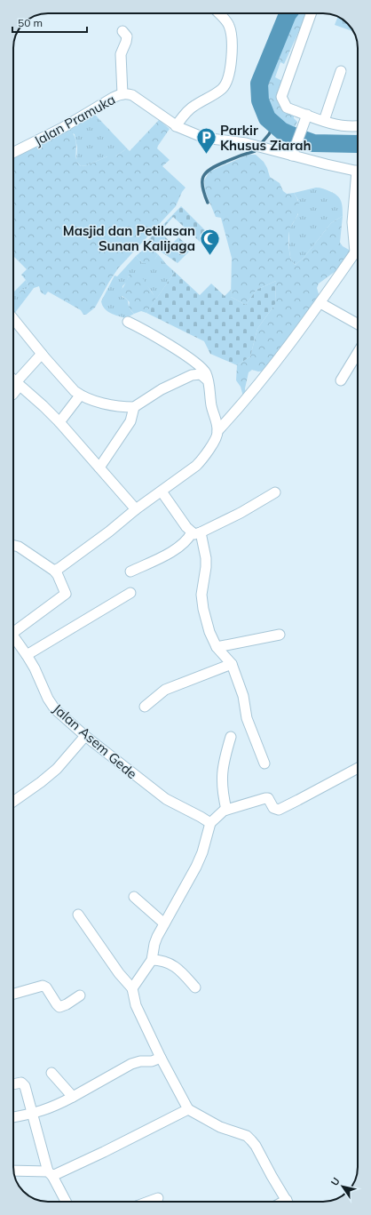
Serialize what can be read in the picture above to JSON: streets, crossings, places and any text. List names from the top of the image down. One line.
{"streets":{"street":["Jalan Pramuka","Jalan Asem Gede"]},"places":{"parking":["Parkir Khusus Ziarah"],"mosque":["Masjid dan Petilasan Sunan Kalijaga"]},"scale_bar":"50 m","north":"top left"}
